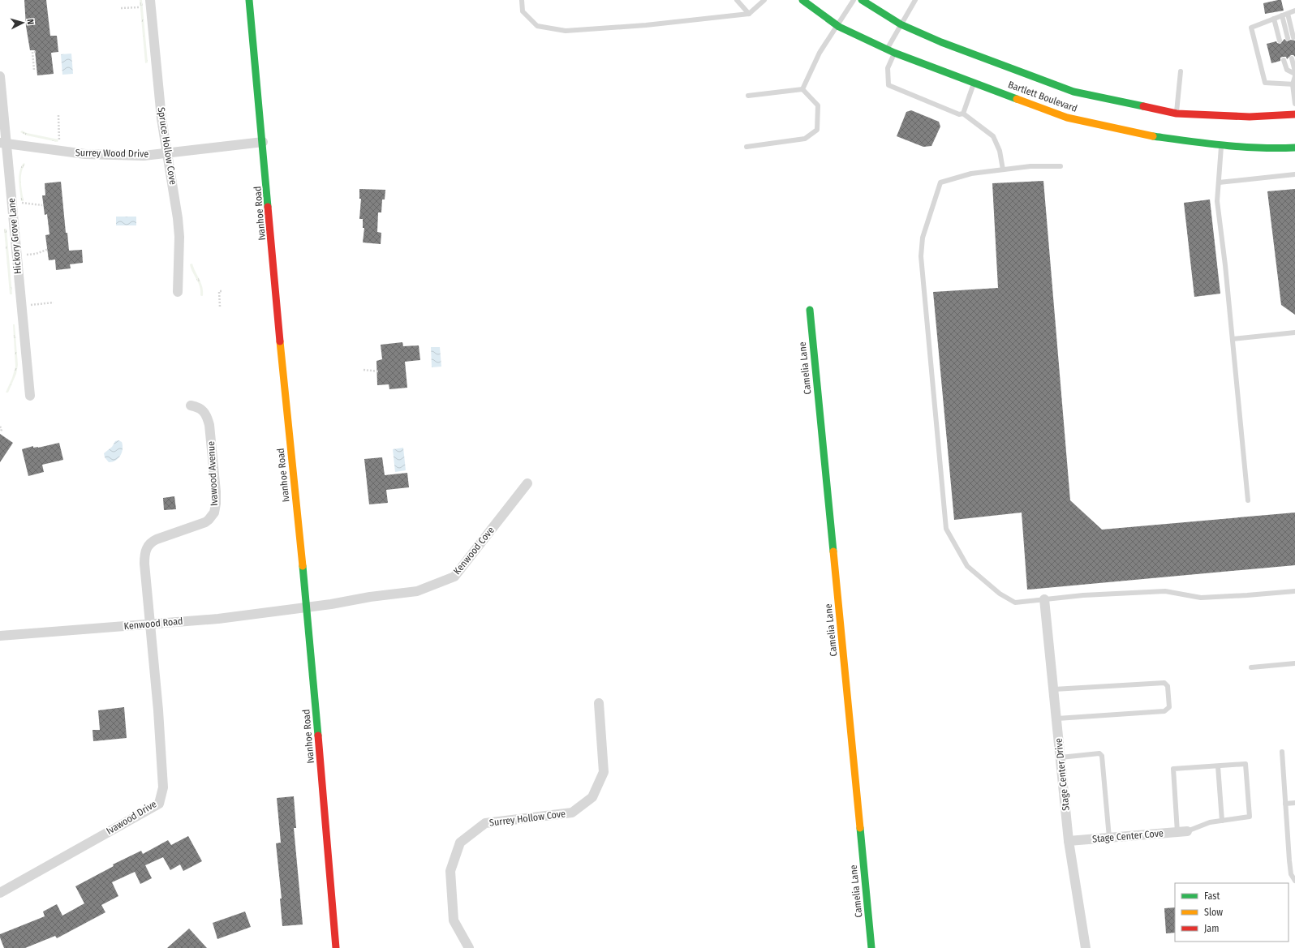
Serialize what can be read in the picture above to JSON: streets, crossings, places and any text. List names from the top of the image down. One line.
{"streets":{"street":["Bartlett Boulevard","Spruce Hollow Cove","Surrey Wood Drive","Ivanhoe Road","Hickory Grove Lane","Camelia Lane","Ivawood Avenue","Kenwood Cove","Kenwood Road","Stage Center Drive","Ivawood Drive","Surrey Hollow Cove","Stage Center Cove"]},"crossings":[["Spruce Hollow Cove","Surrey Wood Drive"],["Surrey Wood Drive","Ivanhoe Road"],["Surrey Wood Drive","Hickory Grove Lane"],["Ivanhoe Road","Kenwood Cove"],["Ivanhoe Road","Kenwood Road"],["Ivawood Avenue","Kenwood Road"],["Ivawood Avenue","Ivawood Drive"],["Kenwood Cove","Kenwood Road"],["Kenwood Road","Ivawood Drive"],["Stage Center Drive","Stage Center Cove"]],"legend":["Fast","Slow","Jam"],"north":"right"}
